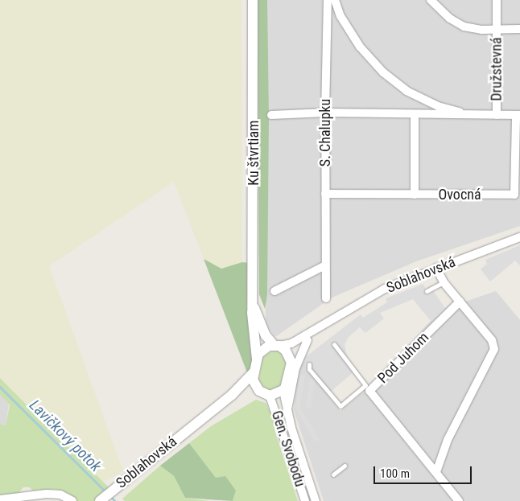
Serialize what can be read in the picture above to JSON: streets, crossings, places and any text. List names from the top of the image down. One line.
{"streets":{"street":["Družstevná","S. Chalupku","Ku štvrtiam","Ovocná","Soblahovská","Pod Juhom","Gen. Svobodu"]},"crossings":[["Družstevná","Ovocná"],["S. Chalupku","Ovocná"],["Ku štvrtiam","Soblahovská"],["Ku štvrtiam","Gen. Svobodu"],["Soblahovská","Gen. Svobodu"]],"water":["Lavičkový potok"],"scale_bar":"100 m"}
